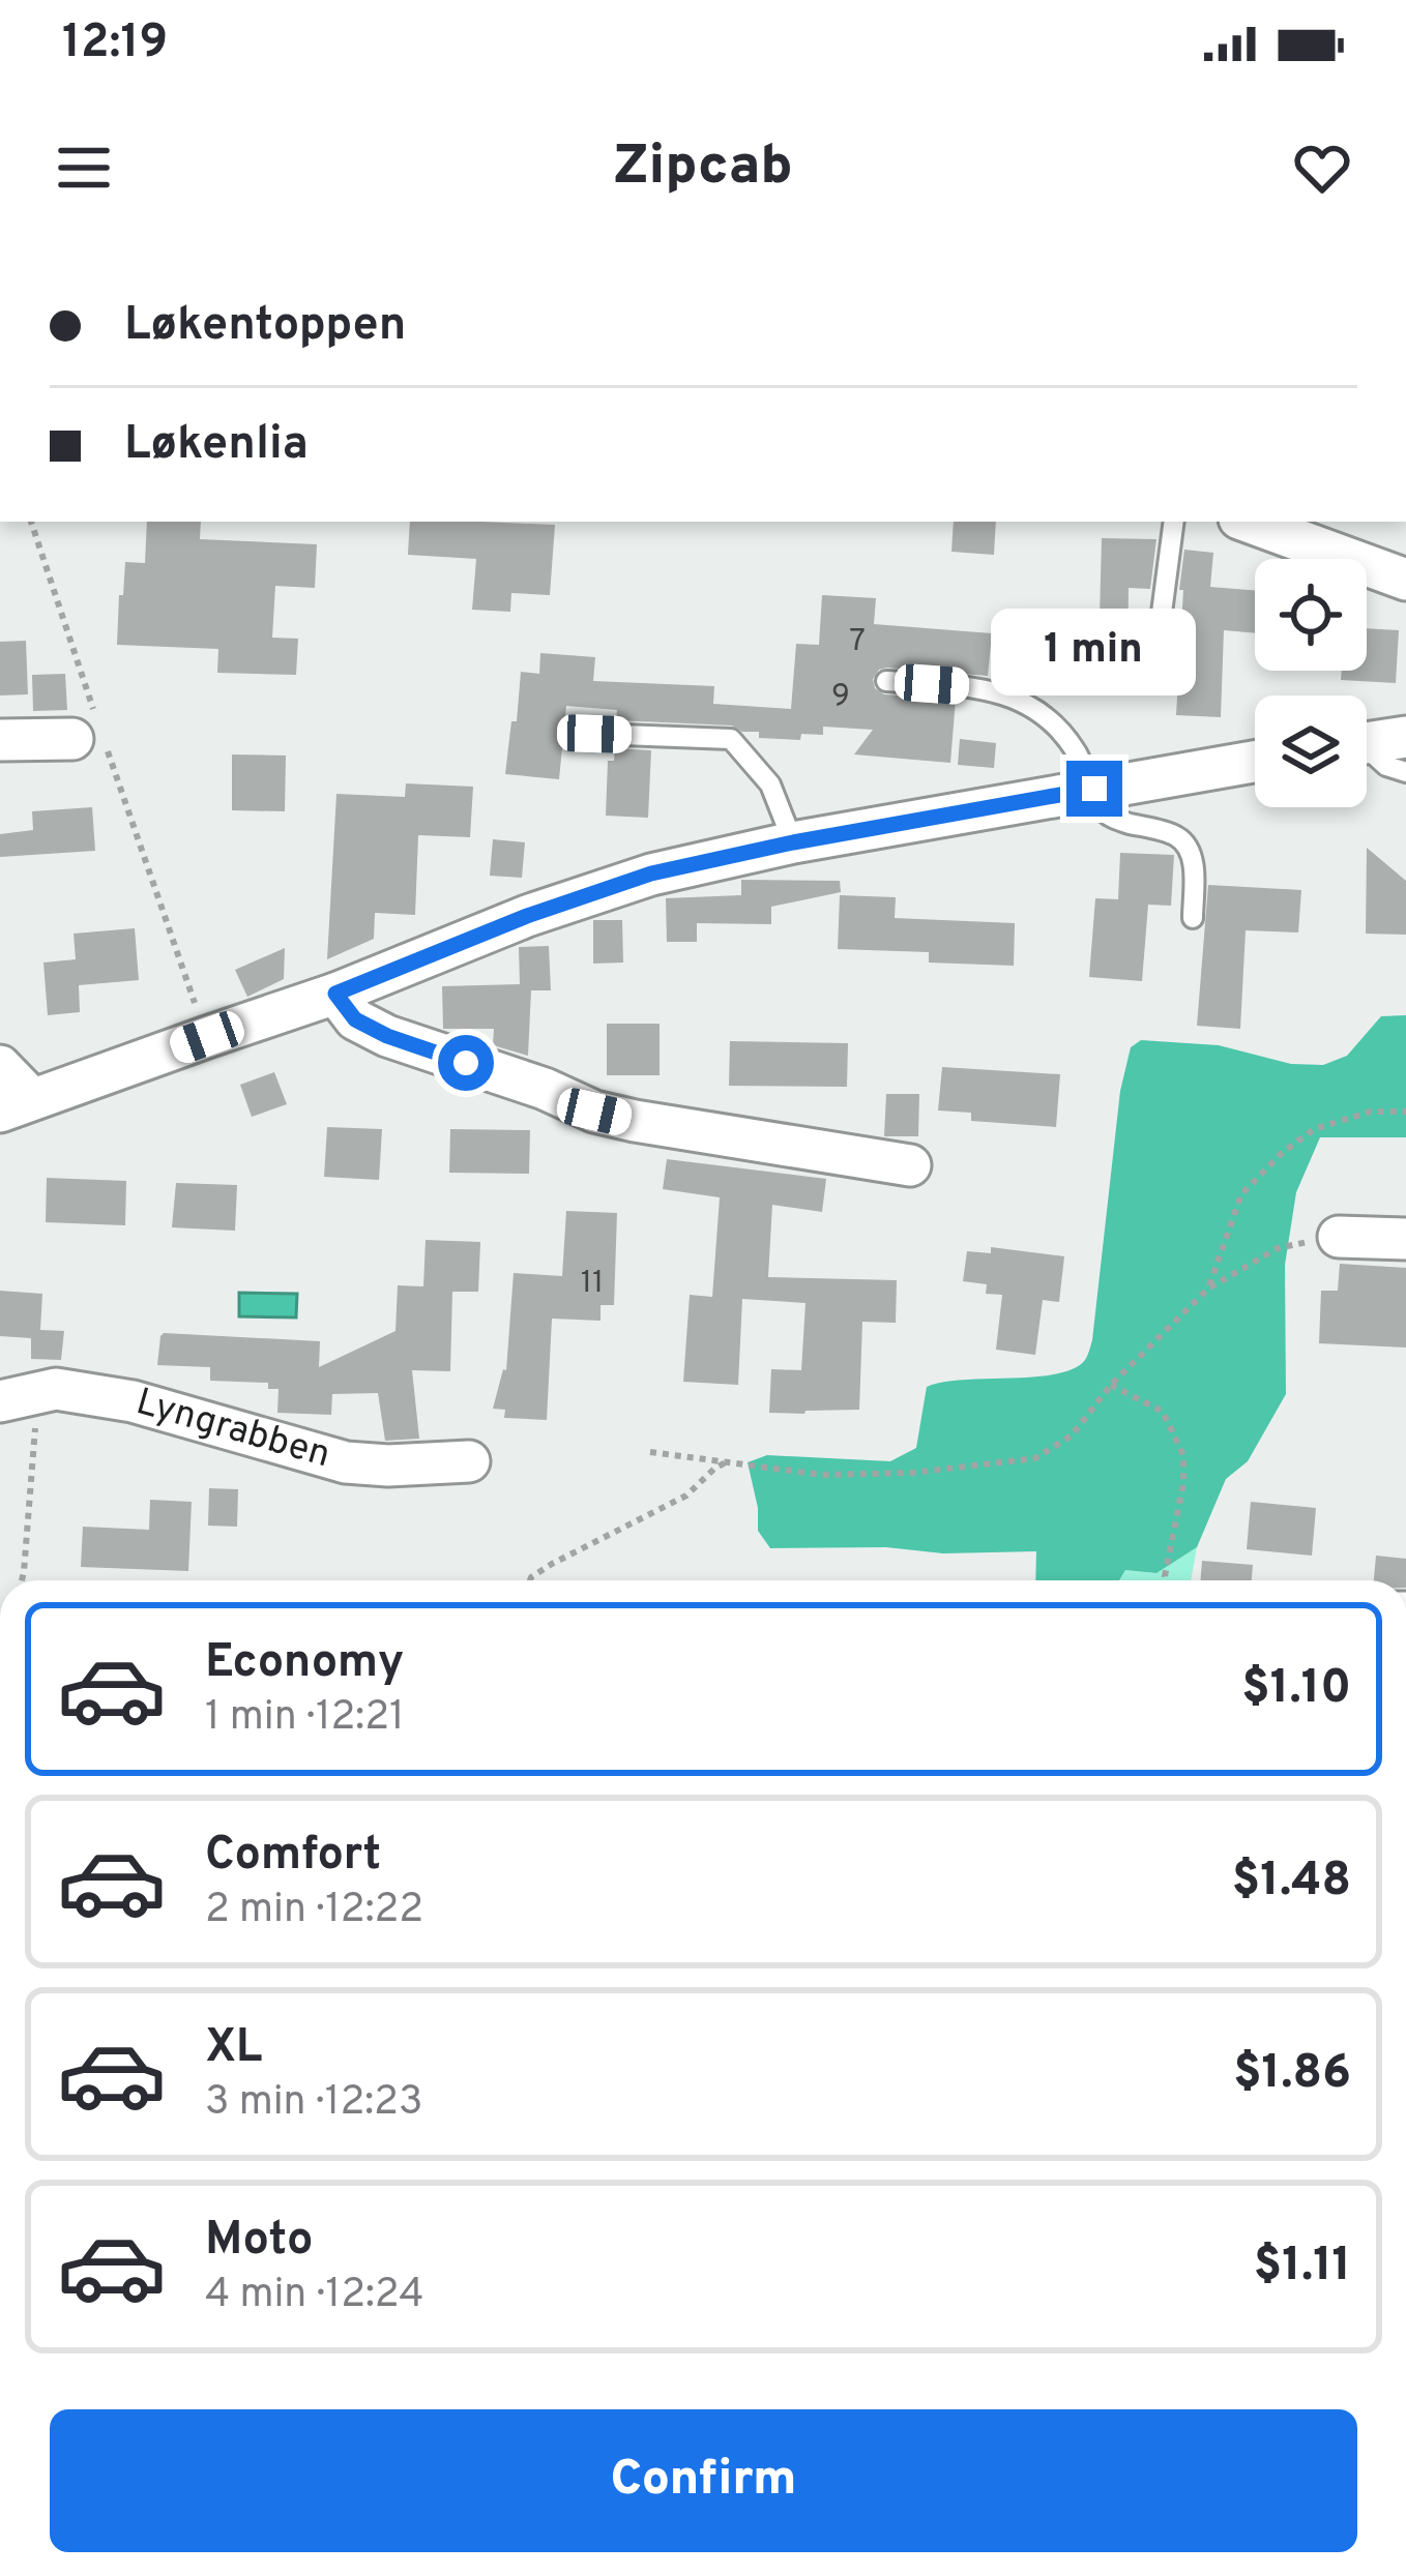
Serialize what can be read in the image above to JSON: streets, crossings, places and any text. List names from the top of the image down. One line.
{"streets":{"street":["Lyngrabben"]},"house_numbers":["7","9","11"],"page":{"status":"12:19","header":"Zipcab","banner":["Løkentoppen","Løkenlia"],"bubble":"1 min","list":[{"name":"Economy","note":"1 min · 12:21","value":"$1.10"},{"name":"Comfort","note":"2 min · 12:22","value":"$1.48"},{"name":"XL","note":"3 min · 12:23","value":"$1.86"},{"name":"Moto","note":"4 min · 12:24","value":"$1.11"}],"buttons":"Confirm"}}
